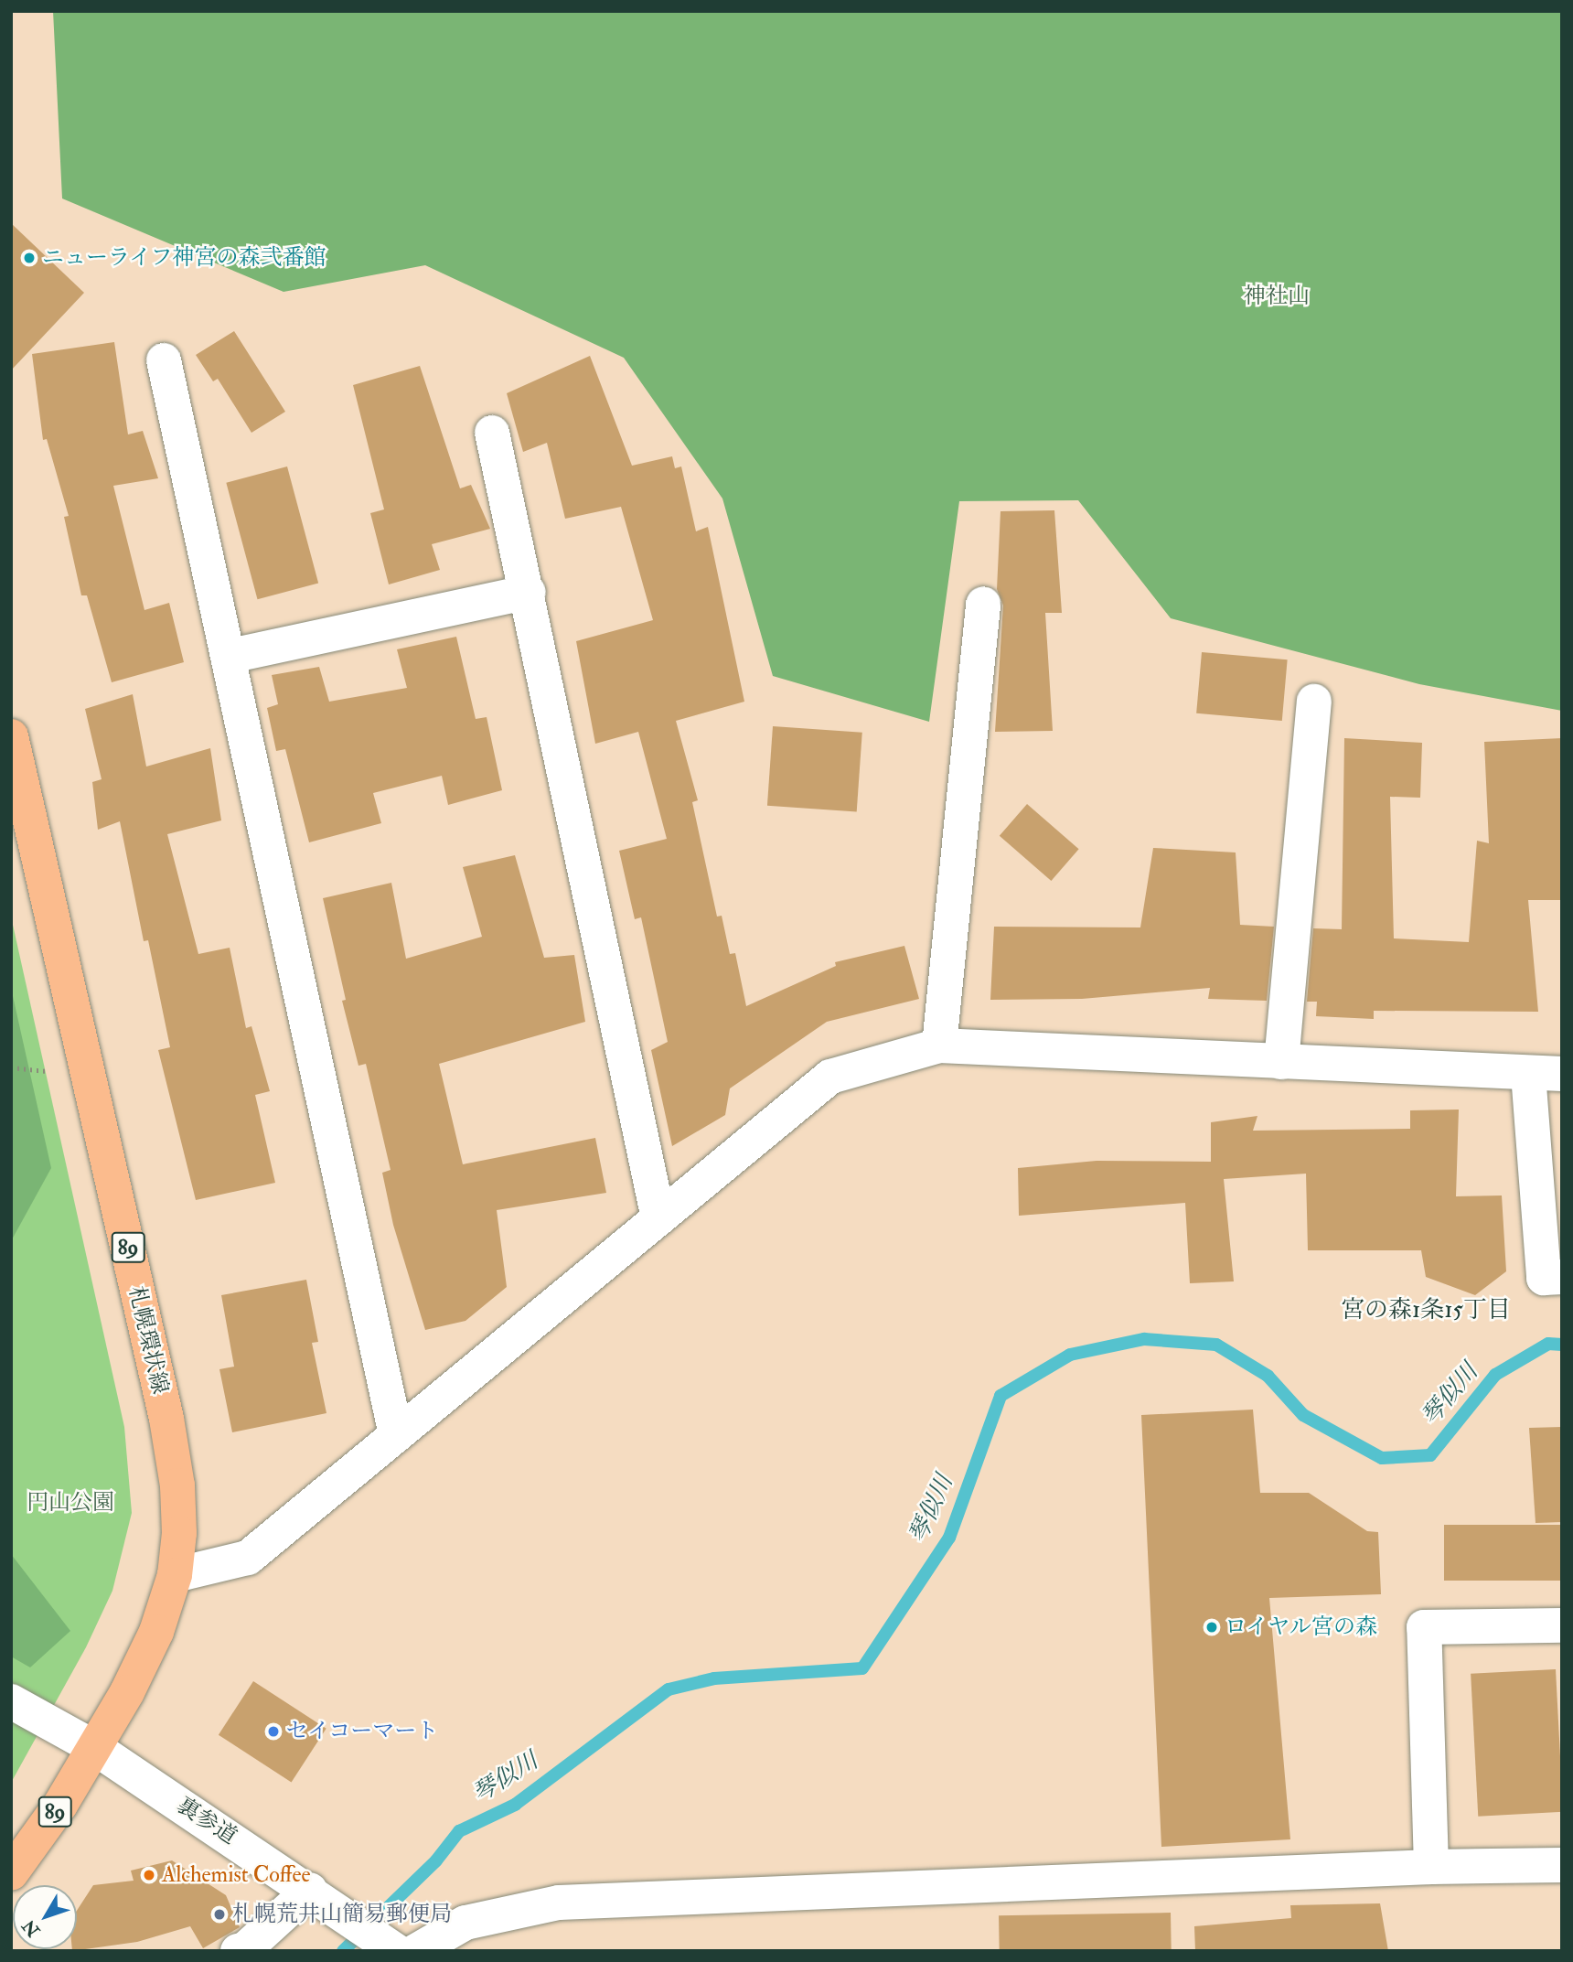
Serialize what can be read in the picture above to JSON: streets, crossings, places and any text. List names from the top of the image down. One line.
{"streets":{"main road":["89","札幌環状線"],"street":["裏参道"]},"crossings":[["札幌環状線","裏参道"]],"districts":["宮の森1条15丁目"],"water":["琴似川"],"parks":["神社山","円山公園"],"places":["ニューライフ神宮の森弐番館","ロイヤル宮の森","セイコーマート","Alchemist Coffee","札幌荒井山簡易郵便局"],"north":"bottom left"}
